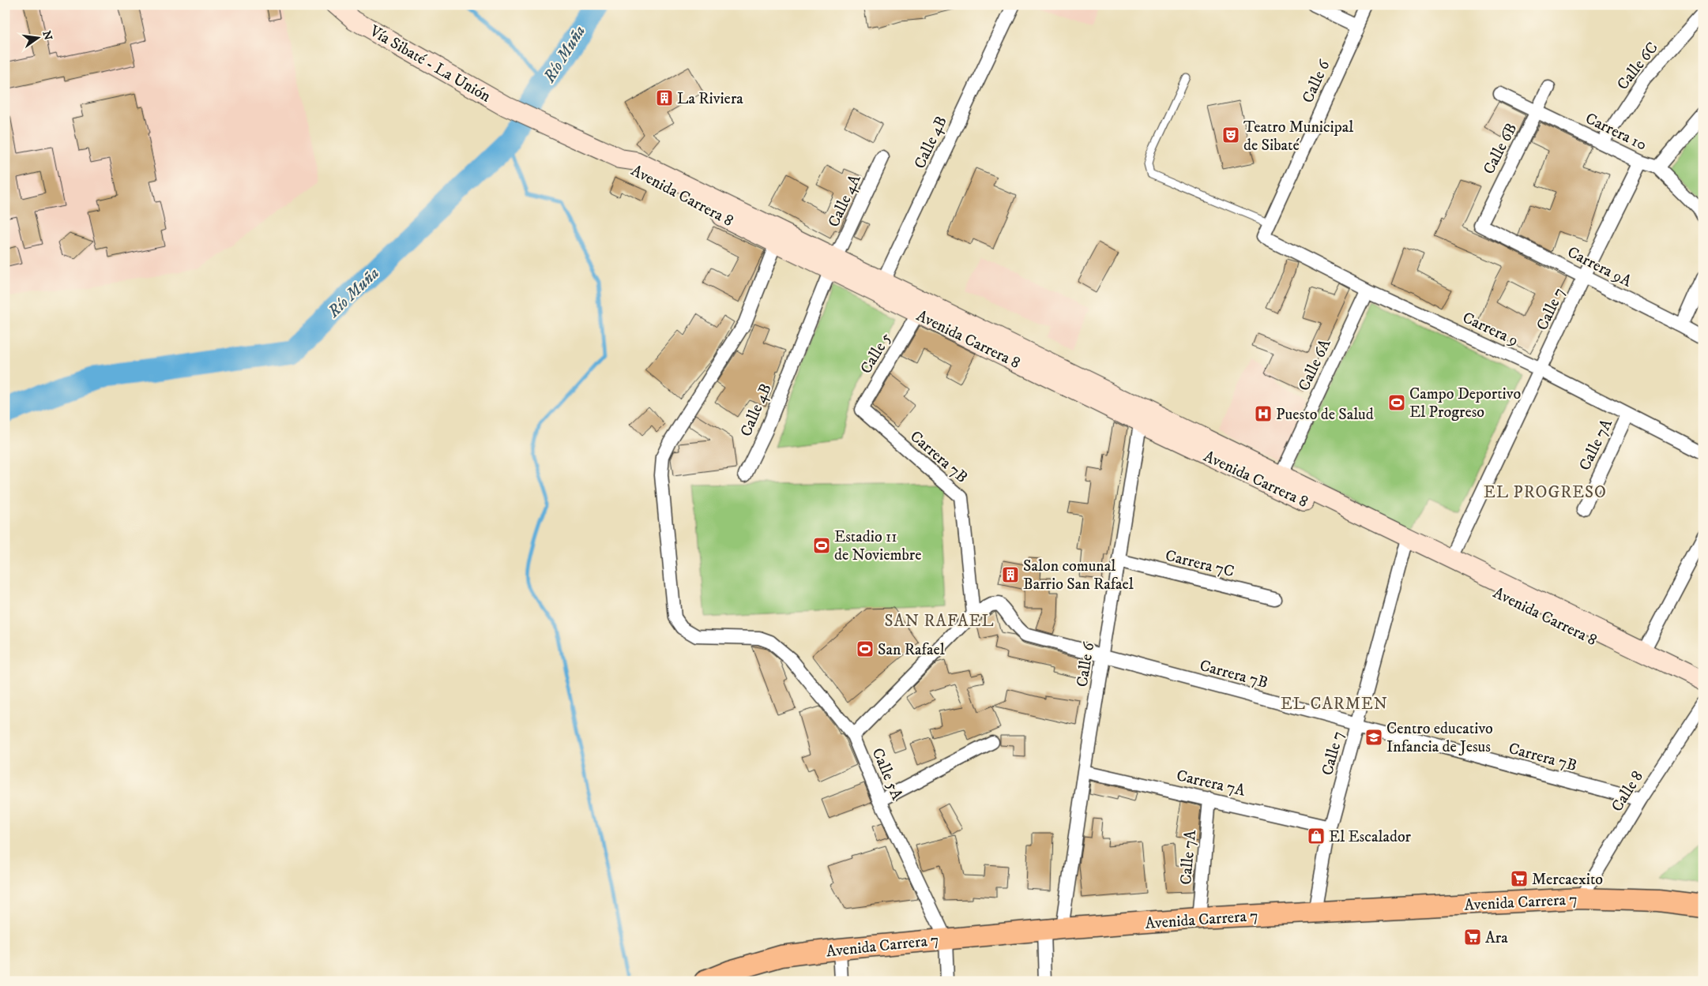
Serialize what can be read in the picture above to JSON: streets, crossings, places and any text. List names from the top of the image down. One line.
{"streets":{"main road":["Avenida Carrera 7"],"street":["Vía Sibaté - La Unión","Calle 6C","Calle 6","Carrera 10","Calle 4B","Calle 6B","Avenida Carrera 8","Calle 4A","Carrera 9A","Calle 7","Carrera 9","Calle 5","Calle 6A","Calle 7A","Carrera 7B","Carrera 7C","Calle 5A","Carrera 7A","Calle 8"]},"crossings":[["Vía Sibaté - La Unión","Avenida Carrera 8"],["Calle 6C","Carrera 10"],["Calle 6","Avenida Carrera 8"],["Calle 6","Carrera 9"],["Calle 6","Carrera 7B"],["Calle 6","Carrera 7C"],["Calle 6","Carrera 7A"],["Calle 6","Avenida Carrera 7"],["Carrera 10","Calle 6B"],["Carrera 10","Calle 7"],["Calle 4B","Avenida Carrera 8"],["Calle 4B","Calle 4A"],["Calle 6B","Carrera 9A"],["Avenida Carrera 8","Calle 4A"],["Avenida Carrera 8","Calle 7"],["Avenida Carrera 8","Calle 5"],["Avenida Carrera 8","Calle 6A"],["Avenida Carrera 8","Calle 5A"],["Carrera 9A","Calle 7"],["Calle 7","Carrera 9"],["Calle 7","Carrera 7B"],["Calle 7","Carrera 7A"],["Calle 7","Avenida Carrera 7"],["Carrera 9","Calle 6A"],["Carrera 9","Calle 7A"],["Calle 5","Carrera 7B"],["Calle 7A","Carrera 7A"],["Calle 7A","Avenida Carrera 7"],["Carrera 7B","Calle 8"],["Calle 5A","Avenida Carrera 7"],["Calle 8","Avenida Carrera 7"]],"districts":["EL PROGRESO","SAN RAFAEL","EL CARMEN"],"water":["Río Muña"],"places":{"building":["La Riviera","Salon comunal Barrio San Rafael"],"theatre":["Teatro Municipal de Sibaté"],"sports":["Campo Deportivo El Progreso","Estadio 11 de Noviembre","San Rafael"],"hospital":["Puesto de Salud"],"school or university":["Centro educativo Infancia de Jesus"],"shop":["El Escalador"],"supermarket":["Mercaexito","Ara"]},"north":"right"}
